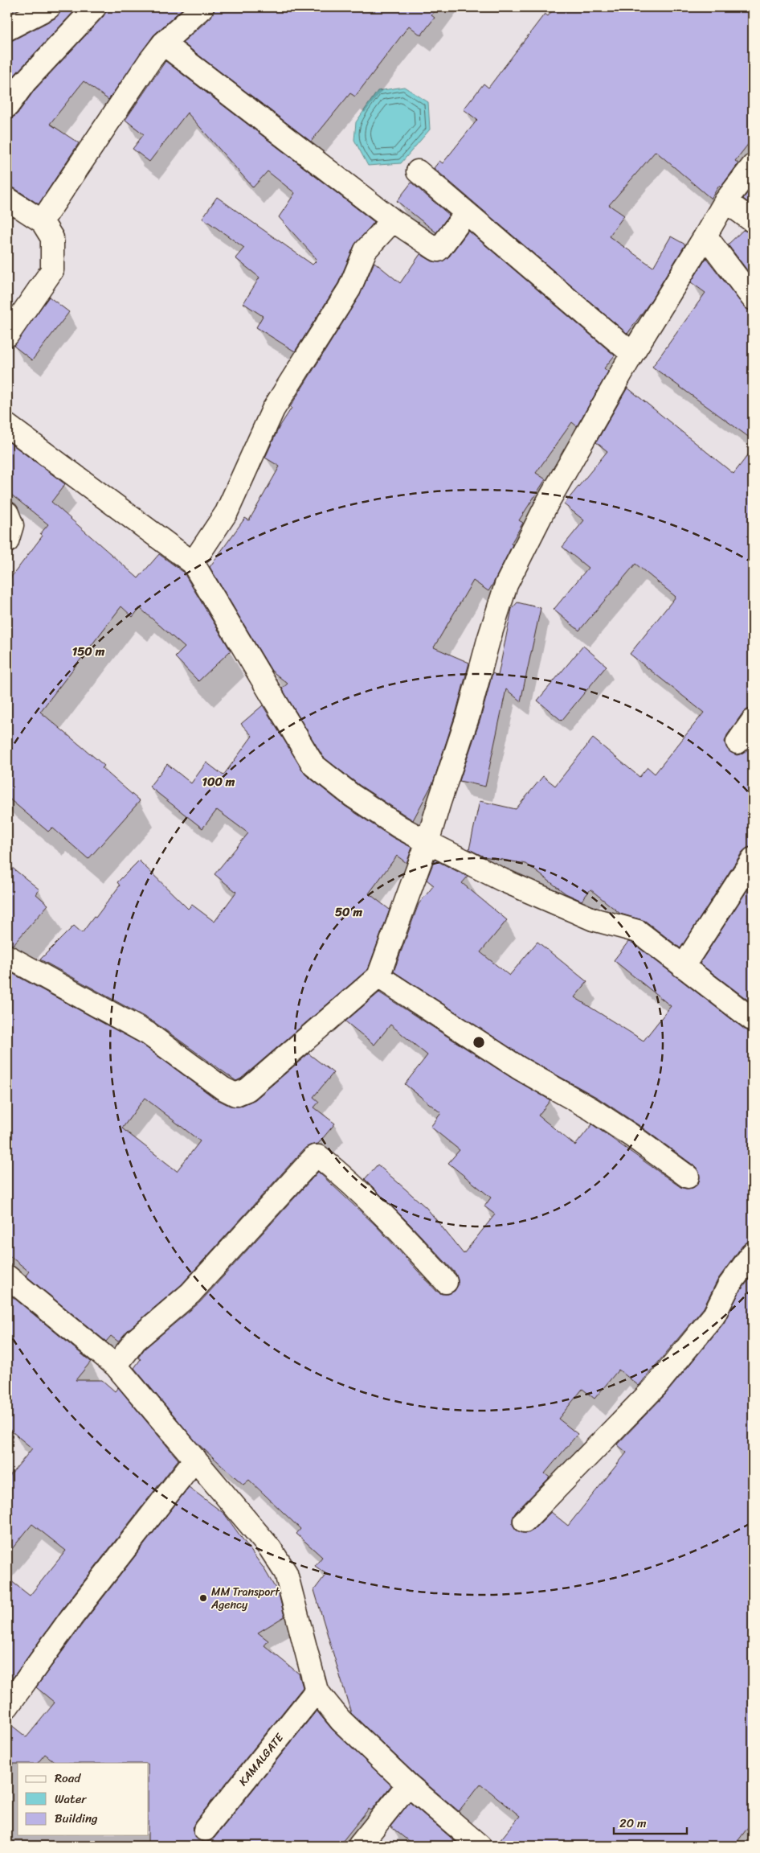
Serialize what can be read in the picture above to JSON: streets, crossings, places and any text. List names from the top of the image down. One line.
{"streets":{"street":["KAMALGATE"]},"places":["MM Transport Agency"],"legend":["Road","Water","Building"],"scale_bar":"20 m","rings":["150 m","100 m","50 m"]}
